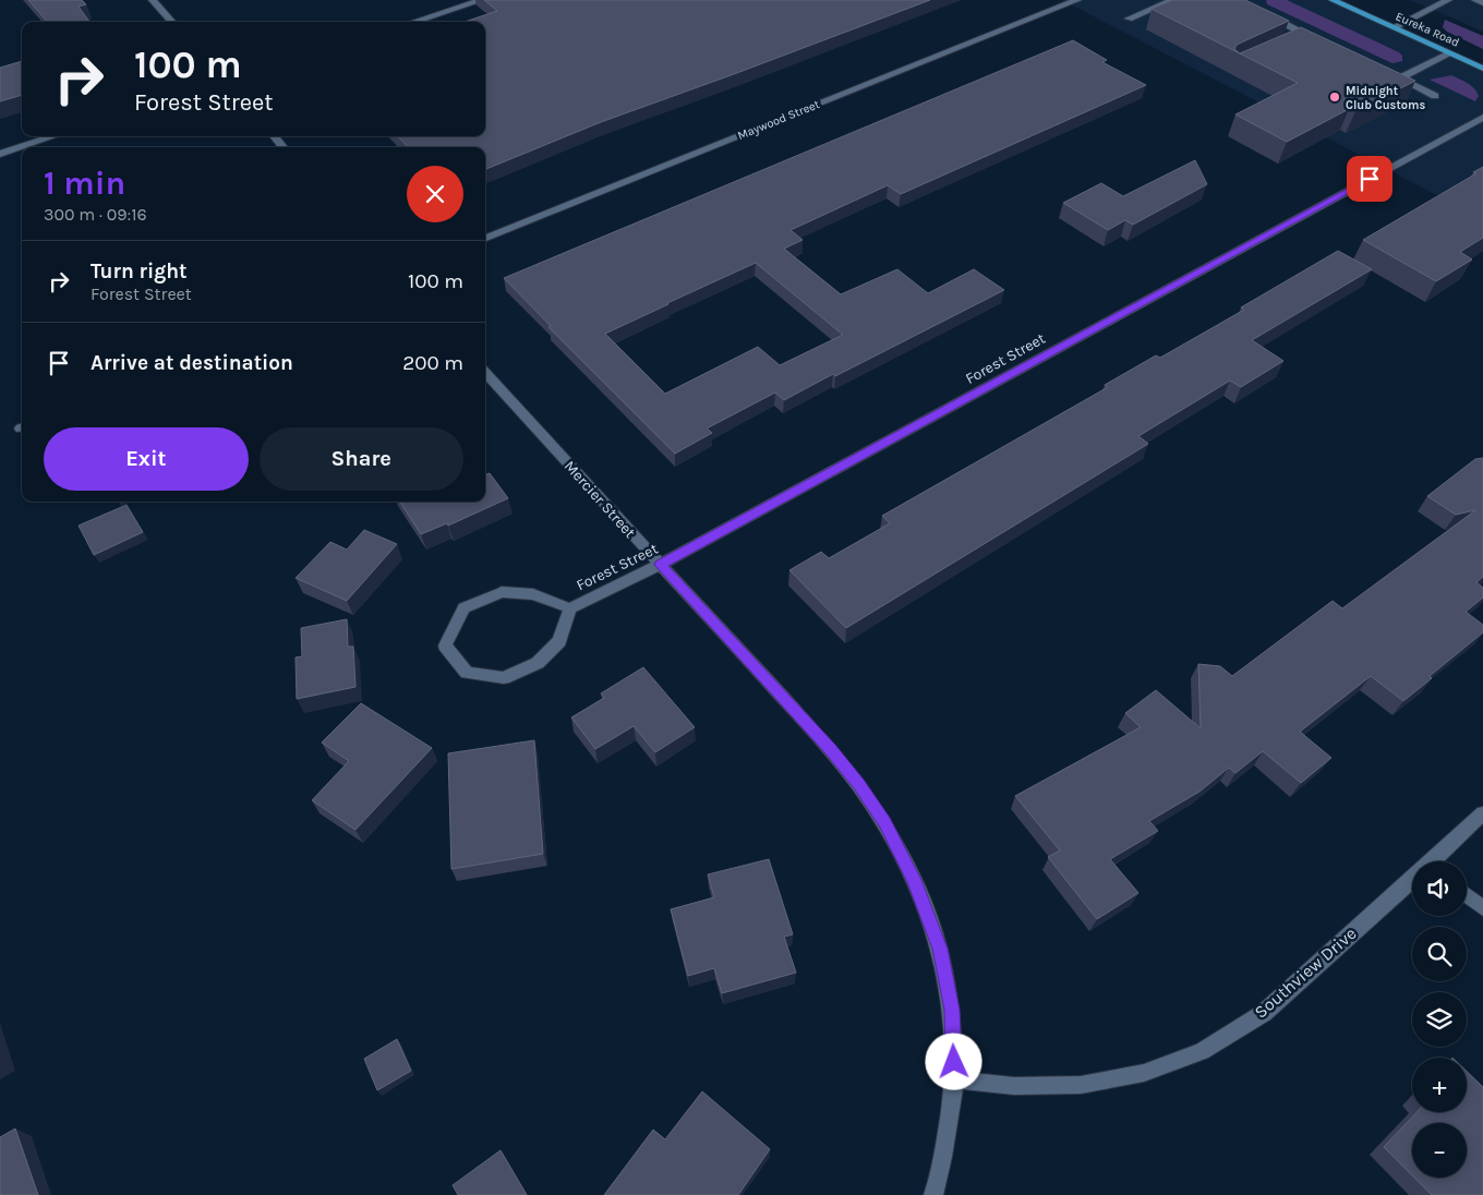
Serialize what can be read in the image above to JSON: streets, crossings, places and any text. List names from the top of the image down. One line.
{"streets":{"main road":["Eureka Road"],"street":["Maywood Street","Forest Street","Mercier Street","Southview Drive"]},"crossings":[["Forest Street","Mercier Street"],["Mercier Street","Southview Drive"]],"places":["Midnight Club Customs"],"page":{"turn":["100 m","Forest Street"],"heading":["1 min","300 m · 09:16"],"list":[{"name":"Turn right","note":"Forest Street","value":"100 m"},{"name":"Arrive at destination","value":"200 m"}],"buttons":["Exit","Share"],"map_buttons":["+","−"]}}
